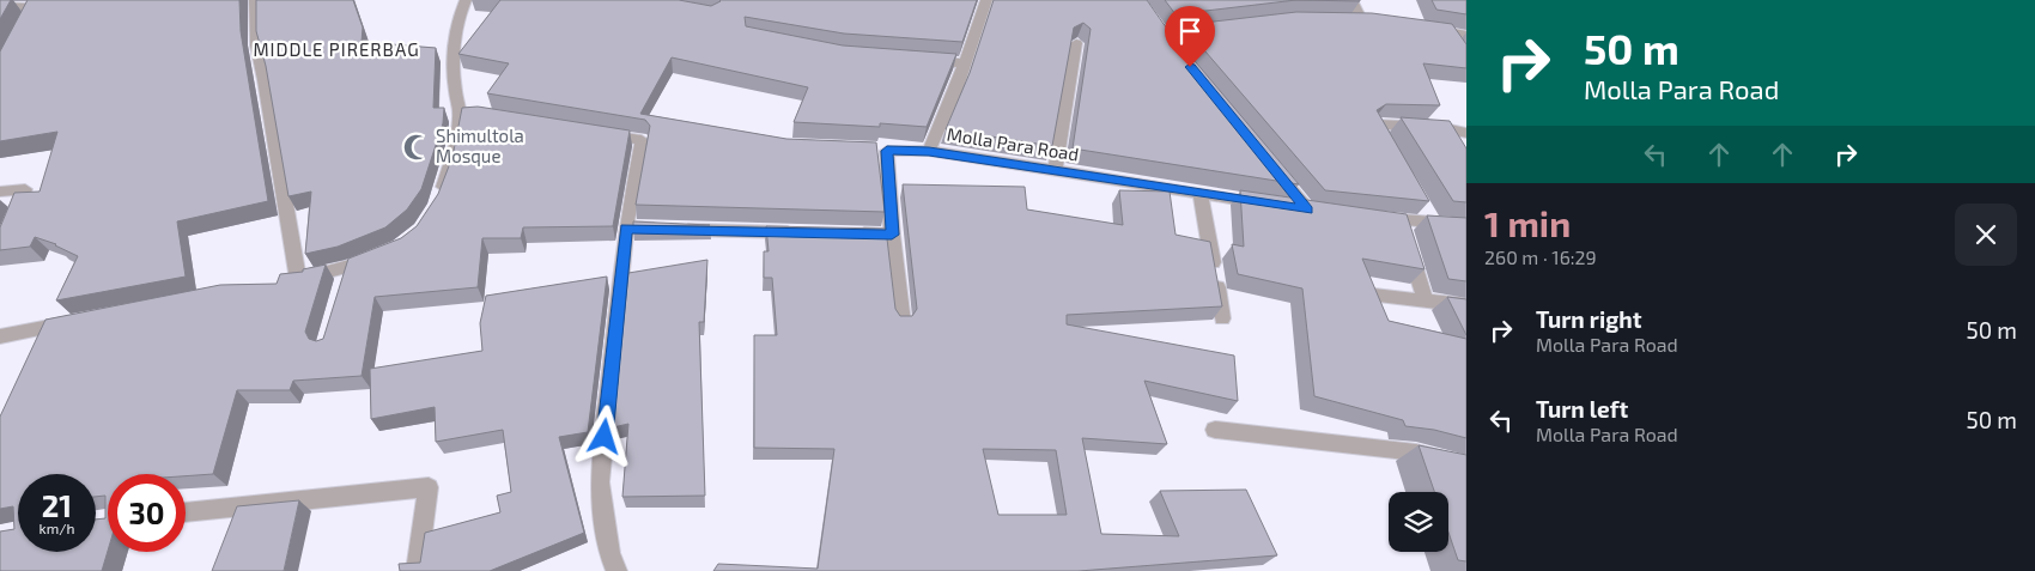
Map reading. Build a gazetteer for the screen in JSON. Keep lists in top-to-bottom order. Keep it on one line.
{"streets":{"street":["Molla Para Road"]},"districts":["MIDDLE PIRERBAG"],"places":{"mosque":["Shimultola Mosque"]},"page":{"turn":["50 m","Molla Para Road"],"heading":["1 min","260 m · 16:29"],"list":[{"name":"Turn right","note":"Molla Para Road","value":"50 m"},{"name":"Turn left","note":"Molla Para Road","value":"50 m"}],"speed":"21 km/h","limit":"30"}}
